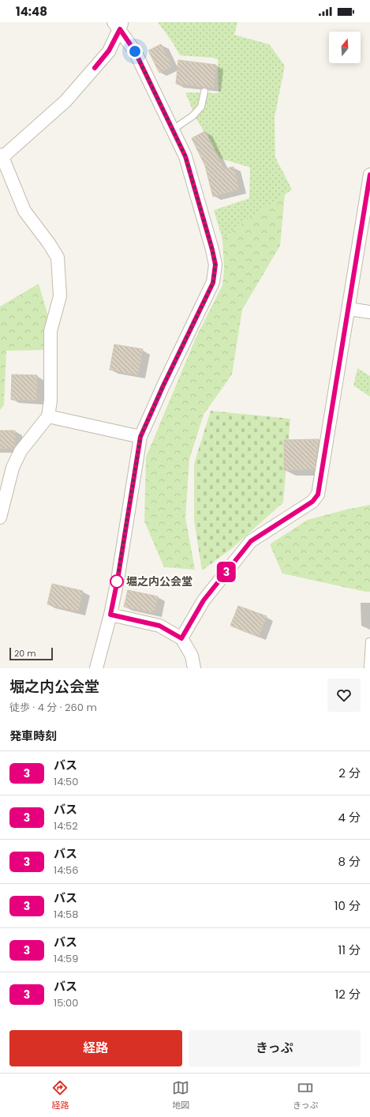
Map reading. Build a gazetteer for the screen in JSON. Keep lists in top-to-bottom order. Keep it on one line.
{"places":["堀之内公会堂"],"lines":["bus line 3"],"scale_bar":"20 m","north":"top","page":{"status":"14:48","on_map":"3","scale":"20 m","heading":[["堀之内公会堂","徒歩 · 4 分 · 260 m"],"発車時刻"],"list":[{"mark":"3","name":"バス","note":"14:50","value":"2 分"},{"mark":"3","name":"バス","note":"14:52","value":"4 分"},{"mark":"3","name":"バス","note":"14:56","value":"8 分"},{"mark":"3","name":"バス","note":"14:58","value":"10 分"},{"mark":"3","name":"バス","note":"14:59","value":"11 分"},{"mark":"3","name":"バス","note":"15:00","value":"12 分"}],"buttons":["経路","きっぷ"],"tabs":["経路","地図","きっぷ"]}}
